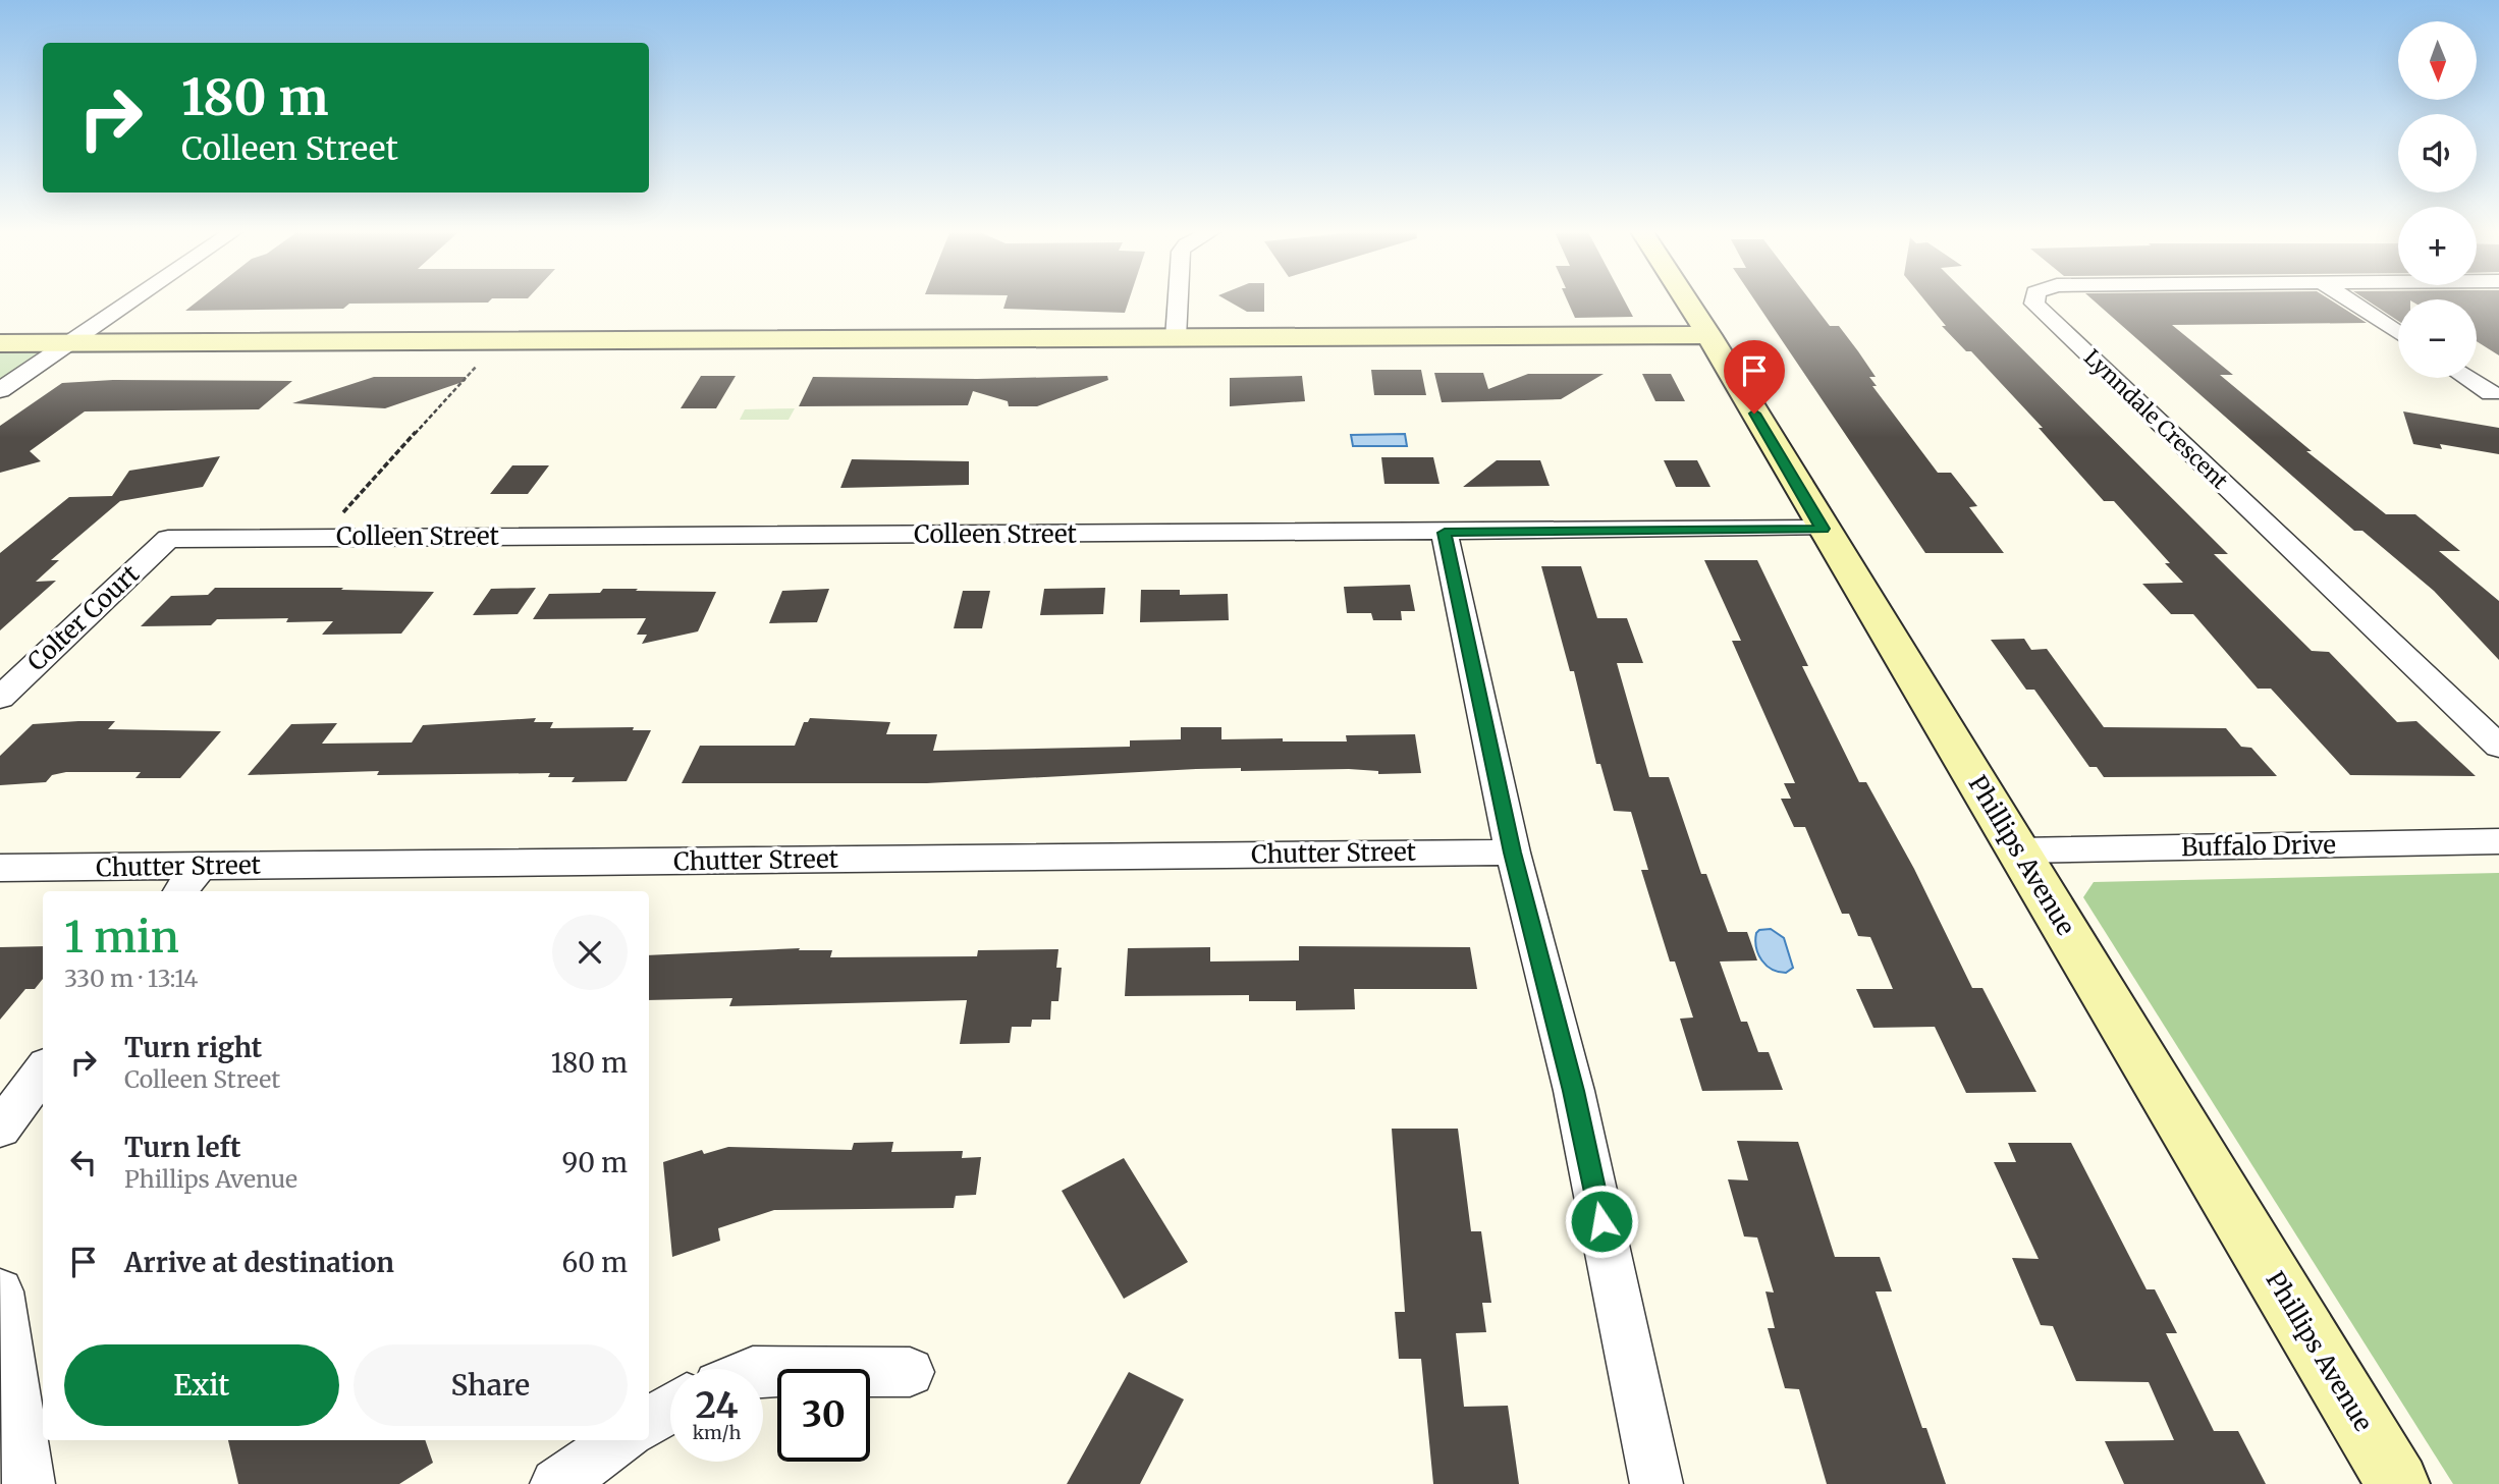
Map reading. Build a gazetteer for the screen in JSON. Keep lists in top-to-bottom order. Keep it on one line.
{"streets":{"street":["Lynndale Crescent","Colleen Street","Colter Court","Buffalo Drive","Chutter Street","Phillips Avenue"]},"crossings":[["Colleen Street","Colter Court"],["Colleen Street","Phillips Avenue"],["Buffalo Drive","Phillips Avenue"]],"north":"bottom","page":{"map_buttons":["+","−"],"turn":["180 m","Colleen Street"],"heading":["1 min","330 m · 13:14"],"list":[{"name":"Turn right","note":"Colleen Street","value":"180 m"},{"name":"Turn left","note":"Phillips Avenue","value":"90 m"},{"name":"Arrive at destination","value":"60 m"}],"buttons":["Exit","Share"],"speed":"24 km/h","limit":"30"}}
